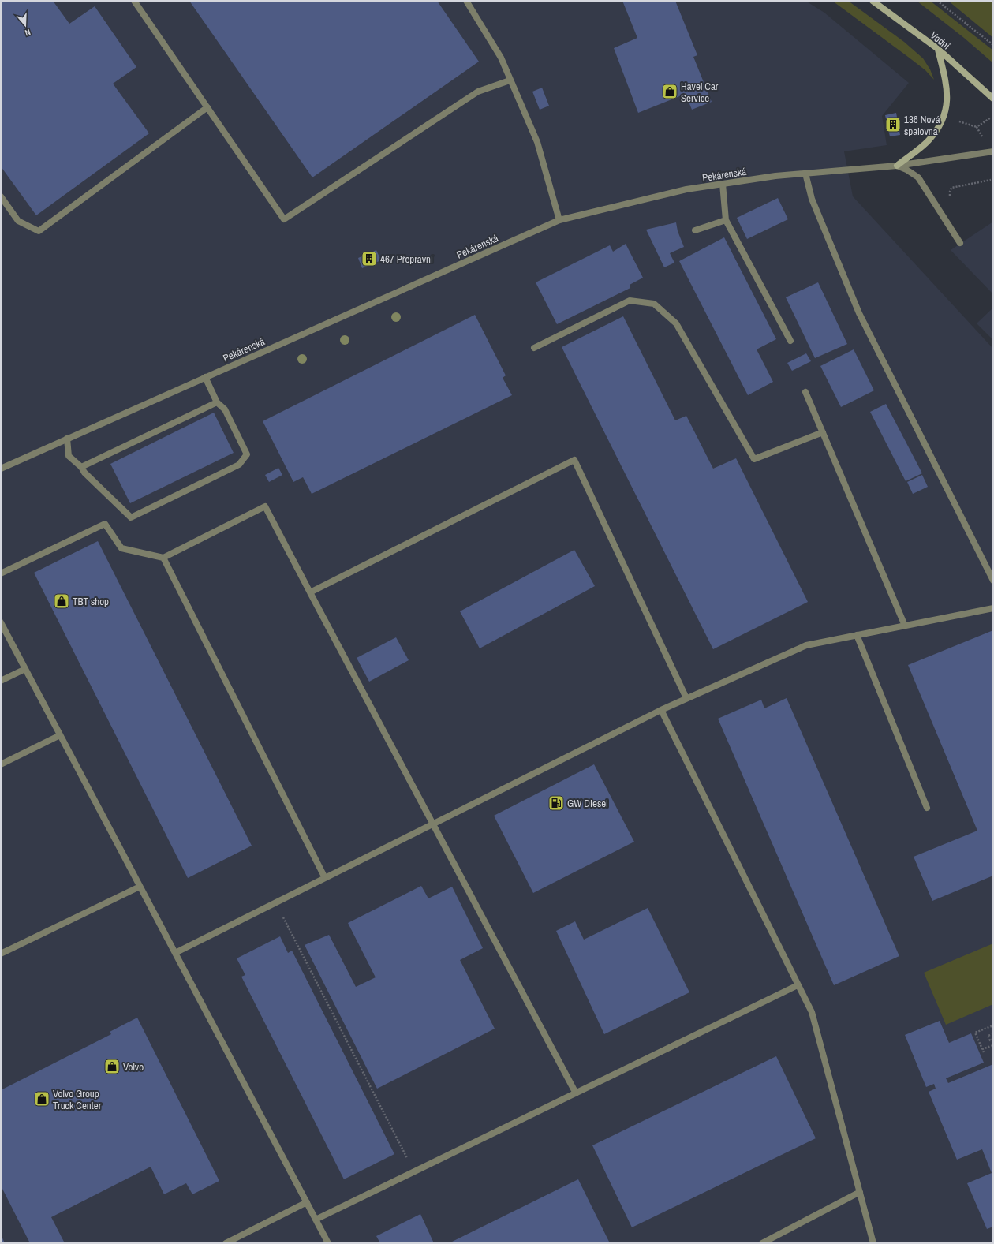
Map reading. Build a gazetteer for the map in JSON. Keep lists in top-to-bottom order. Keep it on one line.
{"streets":{"main road":["Vodní"],"street":["Pekárenská"]},"places":{"shop":["Havel Car Service","TBT shop","Volvo","Volvo Group Truck Center"],"building":["136 Nová spalovna","467 Přepravní"],"fuel station":["GW Diesel"]},"north":"bottom"}
